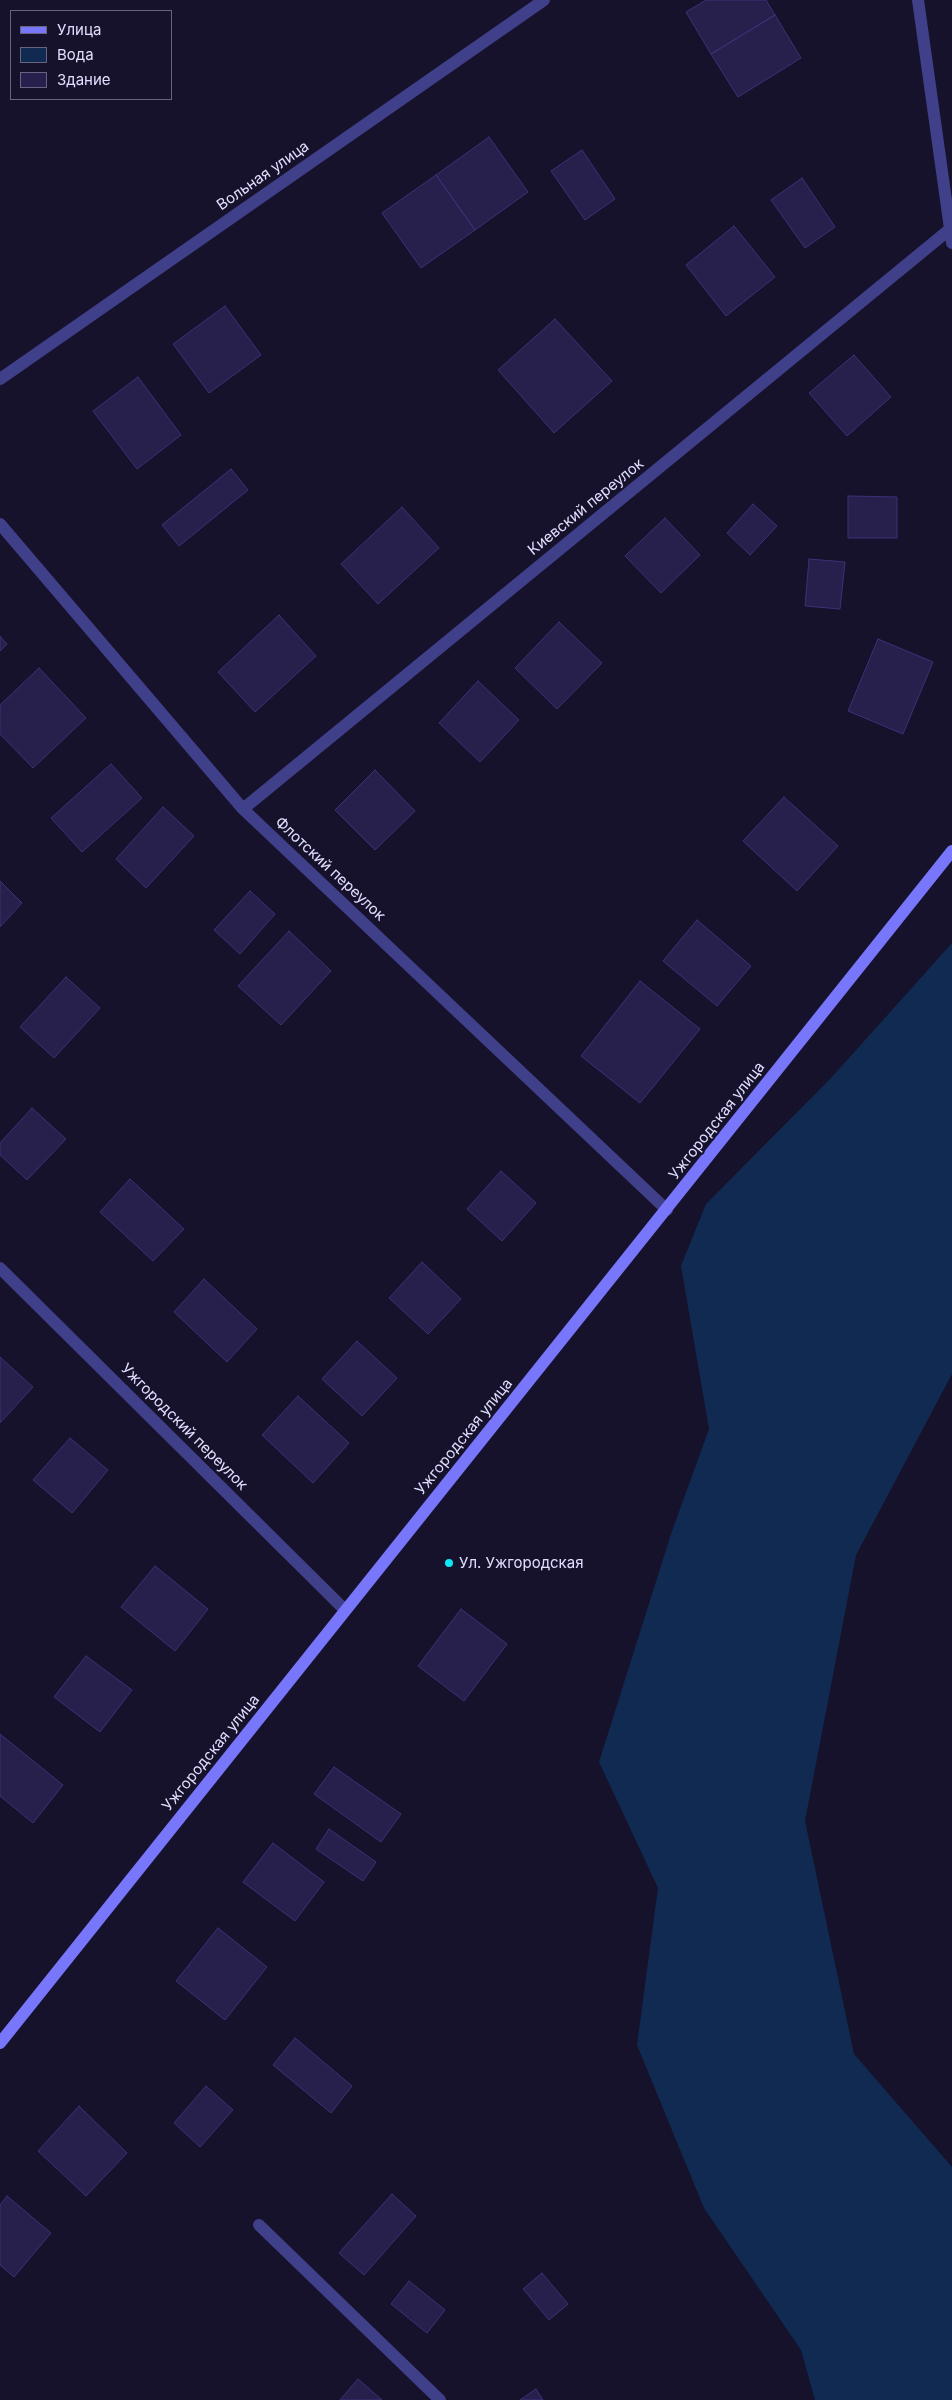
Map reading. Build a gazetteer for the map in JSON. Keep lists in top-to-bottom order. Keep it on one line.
{"streets":{"street":["Вольная улица","Киевский переулок","Флотский переулок","Ужгородская улица","Ужгородский переулок"]},"crossings":[["Киевский переулок","Флотский переулок"],["Флотский переулок","Ужгородская улица"],["Ужгородская улица","Ужгородский переулок"]],"places":["Ул. Ужгородская"],"legend":["Улица","Вода","Здание"]}
